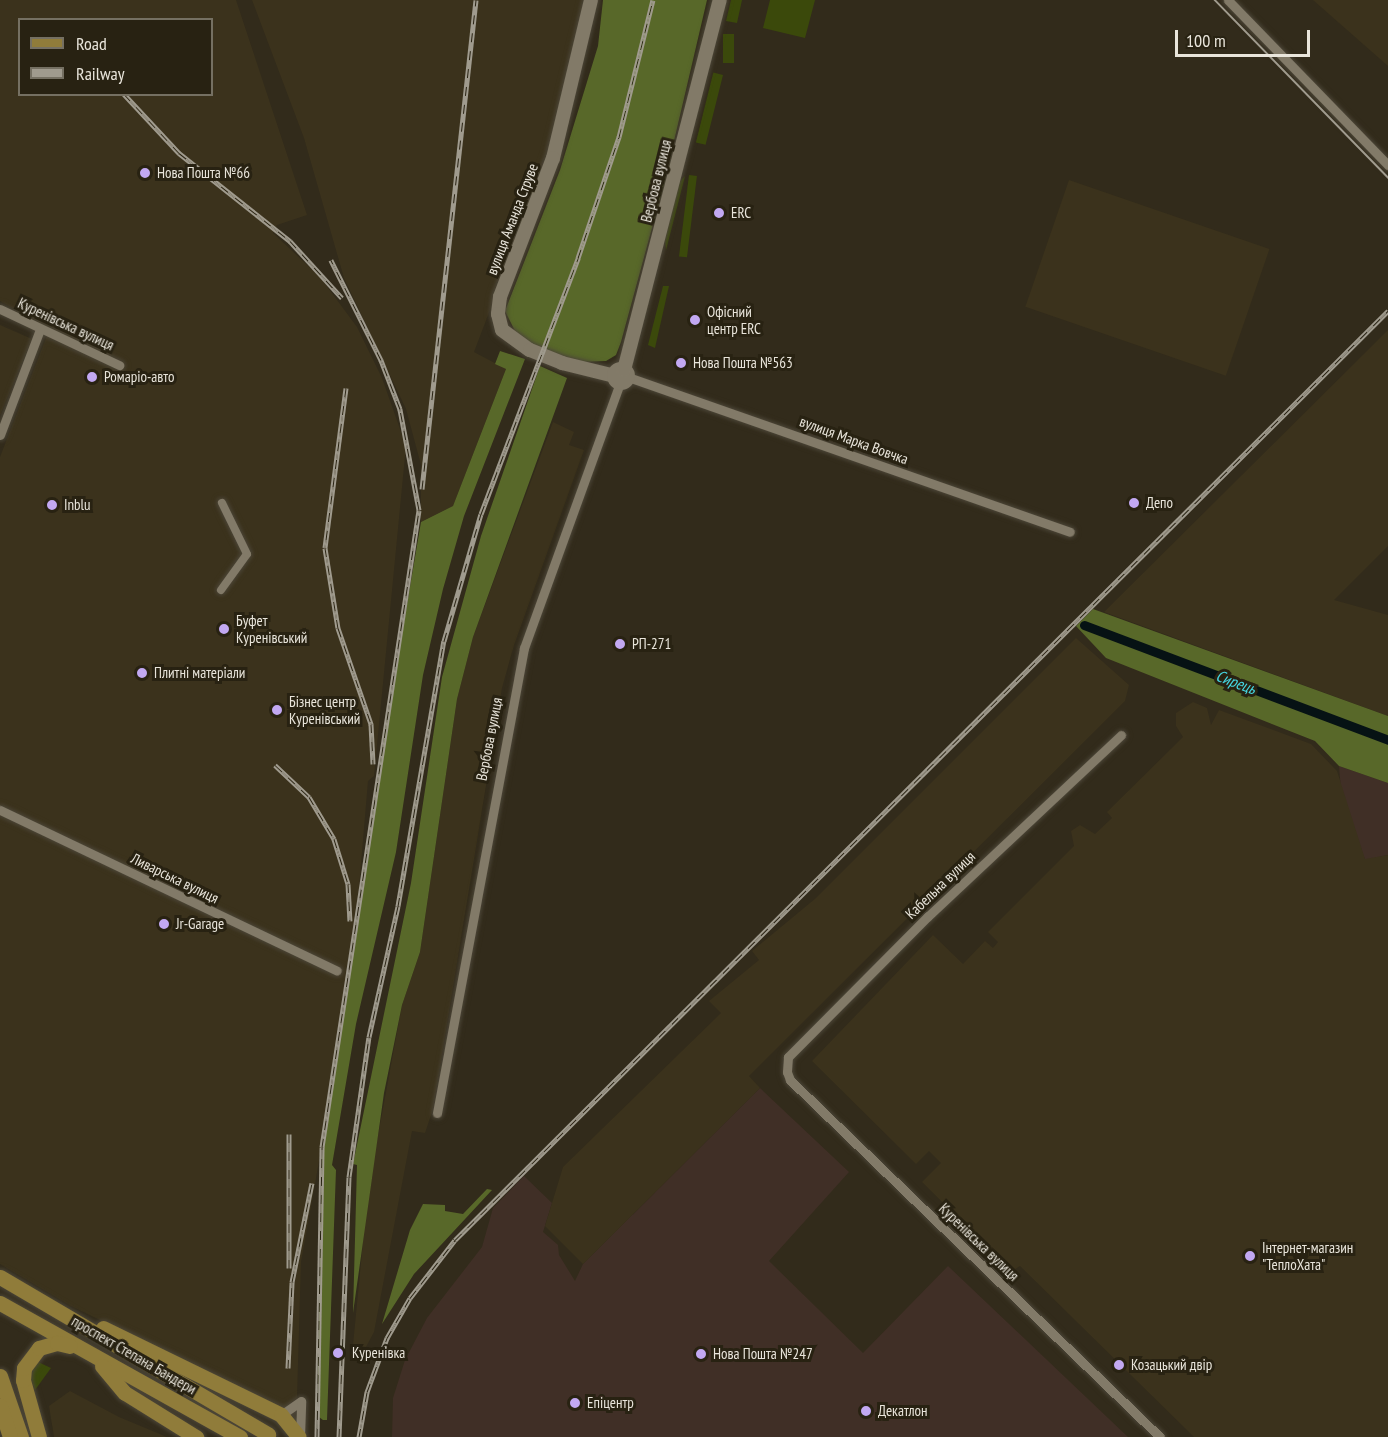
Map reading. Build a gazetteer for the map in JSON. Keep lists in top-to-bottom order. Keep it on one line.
{"streets":{"main road":["Вербова вулиця","вулиця Аманда Струве","проспект Степана Бандери"],"street":["Куренівська вулиця","вулиця Марка Вовчка","Ливарська вулиця","Кабельна вулиця"]},"crossings":[["Вербова вулиця","вулиця Аманда Струве"],["Вербова вулиця","вулиця Марка Вовчка"],["вулиця Аманда Струве","вулиця Марка Вовчка"],["Куренівська вулиця","Кабельна вулиця"]],"water":["Сирець"],"places":["Нова Пошта №66","ERC","Офісний центр ERC","Нова Пошта №563","Ромаріо-авто","Депо","Inblu","Буфет Куренівський","РП-271","Плитні матеріали","Бізнес центр Куренівський","Jr-Garage","Інтернет-магазин \"ТеплоХата\"","Куренівка","Нова Пошта №247","Козацький двір","Епіцентр","Декатлон"],"legend":["Road","Railway"],"scale_bar":"100 m"}
